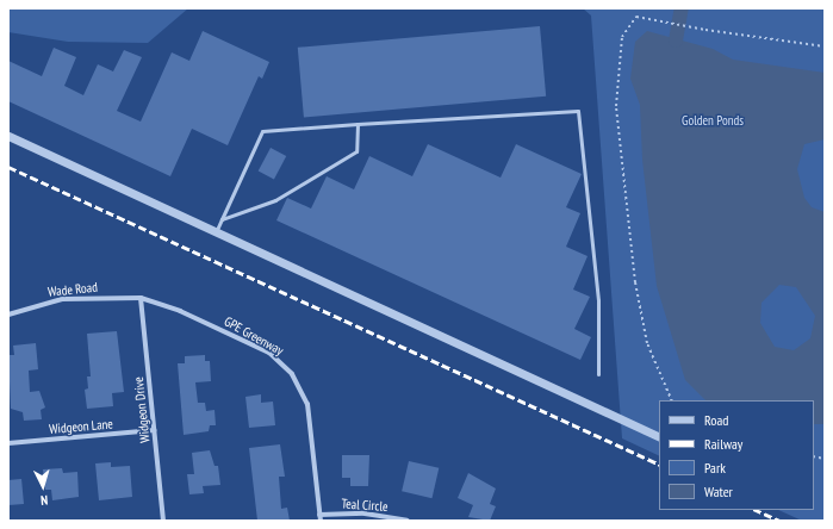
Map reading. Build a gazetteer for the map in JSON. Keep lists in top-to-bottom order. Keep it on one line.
{"streets":{"street":["Wade Road","GPE Greenway","Widgeon Drive","Widgeon Lane","Teal Circle"]},"crossings":[["Wade Road","GPE Greenway"],["Wade Road","Widgeon Drive"],["GPE Greenway","Widgeon Drive"],["GPE Greenway","Teal Circle"],["Widgeon Drive","Widgeon Lane"]],"parks":["Golden Ponds"],"legend":["Road","Railway","Park","Water"],"north":"bottom"}
